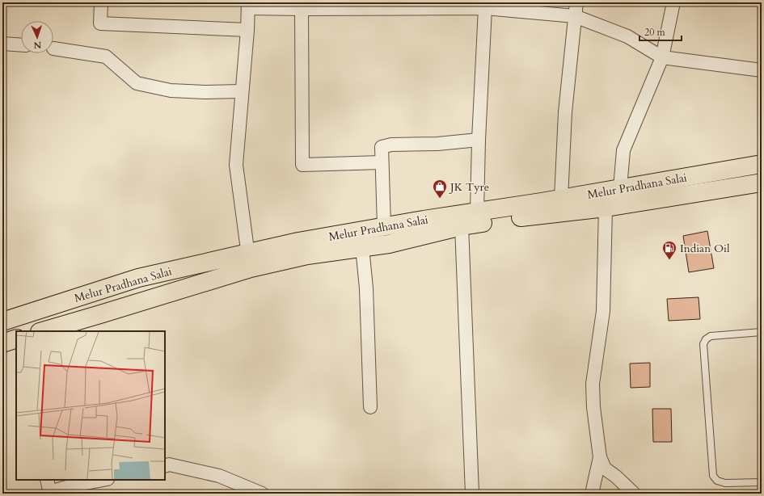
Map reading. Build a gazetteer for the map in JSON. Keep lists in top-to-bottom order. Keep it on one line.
{"streets":{"main road":["Melur Pradhana Salai"]},"places":{"shop":["JK Tyre"],"fuel station":["Indian Oil"]},"scale_bar":"20 m","north":"bottom"}
